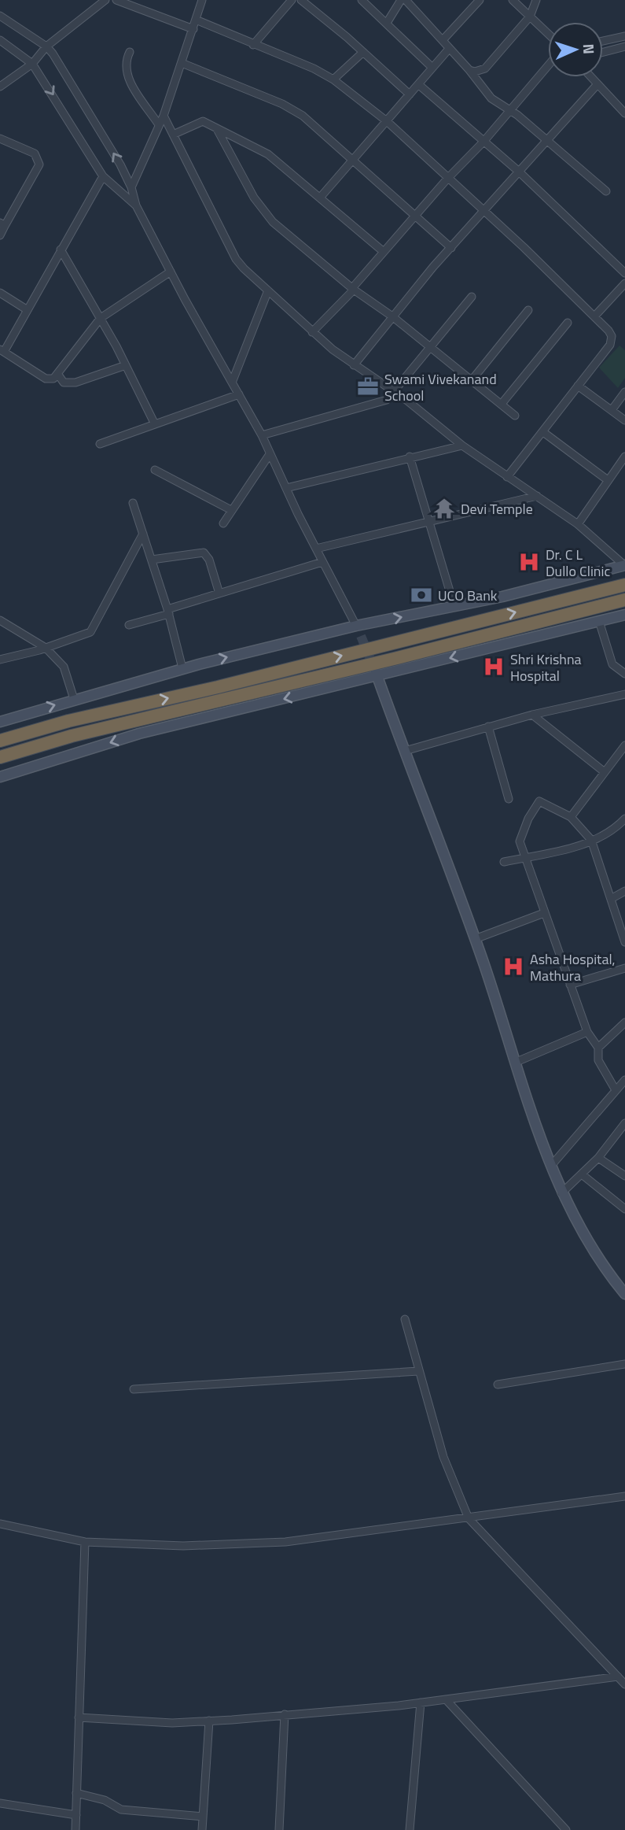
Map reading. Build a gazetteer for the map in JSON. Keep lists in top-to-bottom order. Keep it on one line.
{"places":{"office":["Swami Vivekanand School"],"temple":["Devi Temple"],"hospital":["Dr. C L Dullo Clinic","Shri Krishna Hospital","Asha Hospital, Mathura"],"bank":["UCO Bank"]},"north":"right"}
